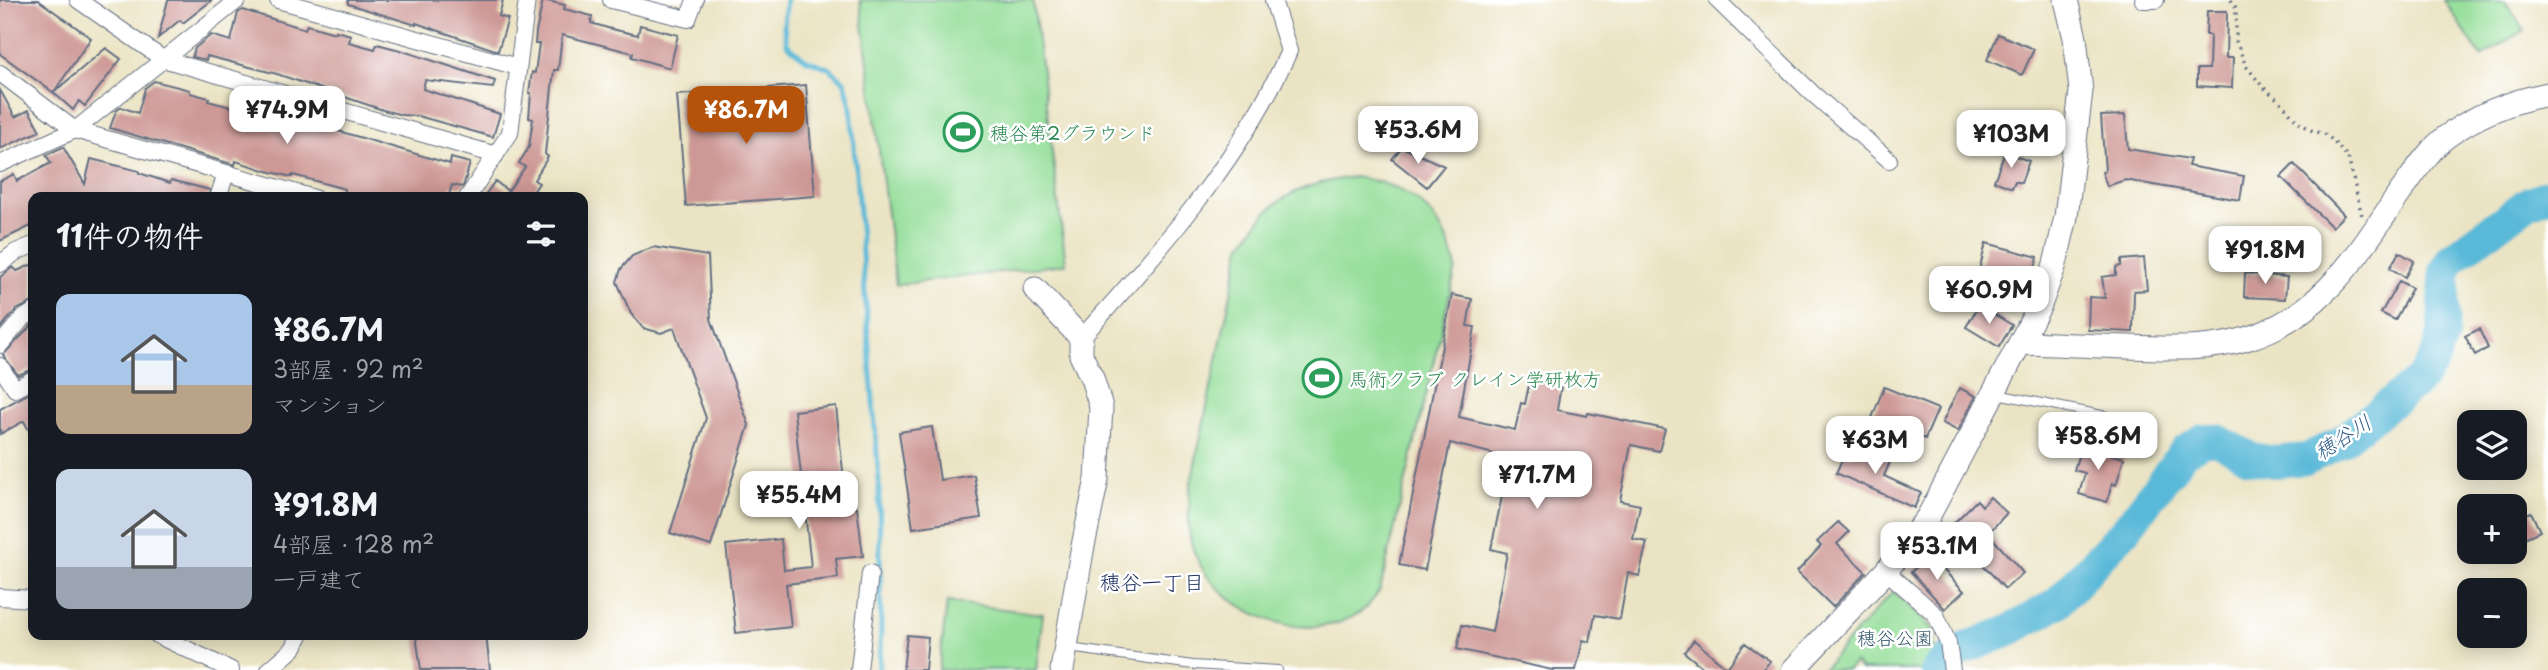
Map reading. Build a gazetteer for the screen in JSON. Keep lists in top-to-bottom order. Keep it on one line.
{"districts":["穂谷一丁目"],"water":["穂谷川"],"parks":["穂谷公園"],"places":{"sports":["穂谷第2グラウンド","馬術クラブ クレイン学研枚方"]},"page":{"price":["¥74.9M","¥86.7M","¥53.6M","¥103M","¥91.8M","¥60.9M","¥58.6M","¥63M","¥71.7M","¥55.4M","¥53.1M"],"heading":"11件の物件","list":[{"name":"¥86.7M","note":"3部屋 · 92 m² · マンション"},{"name":"¥91.8M","note":"4部屋 · 128 m² · 一戸建て"}],"map_buttons":["+","−"]}}
